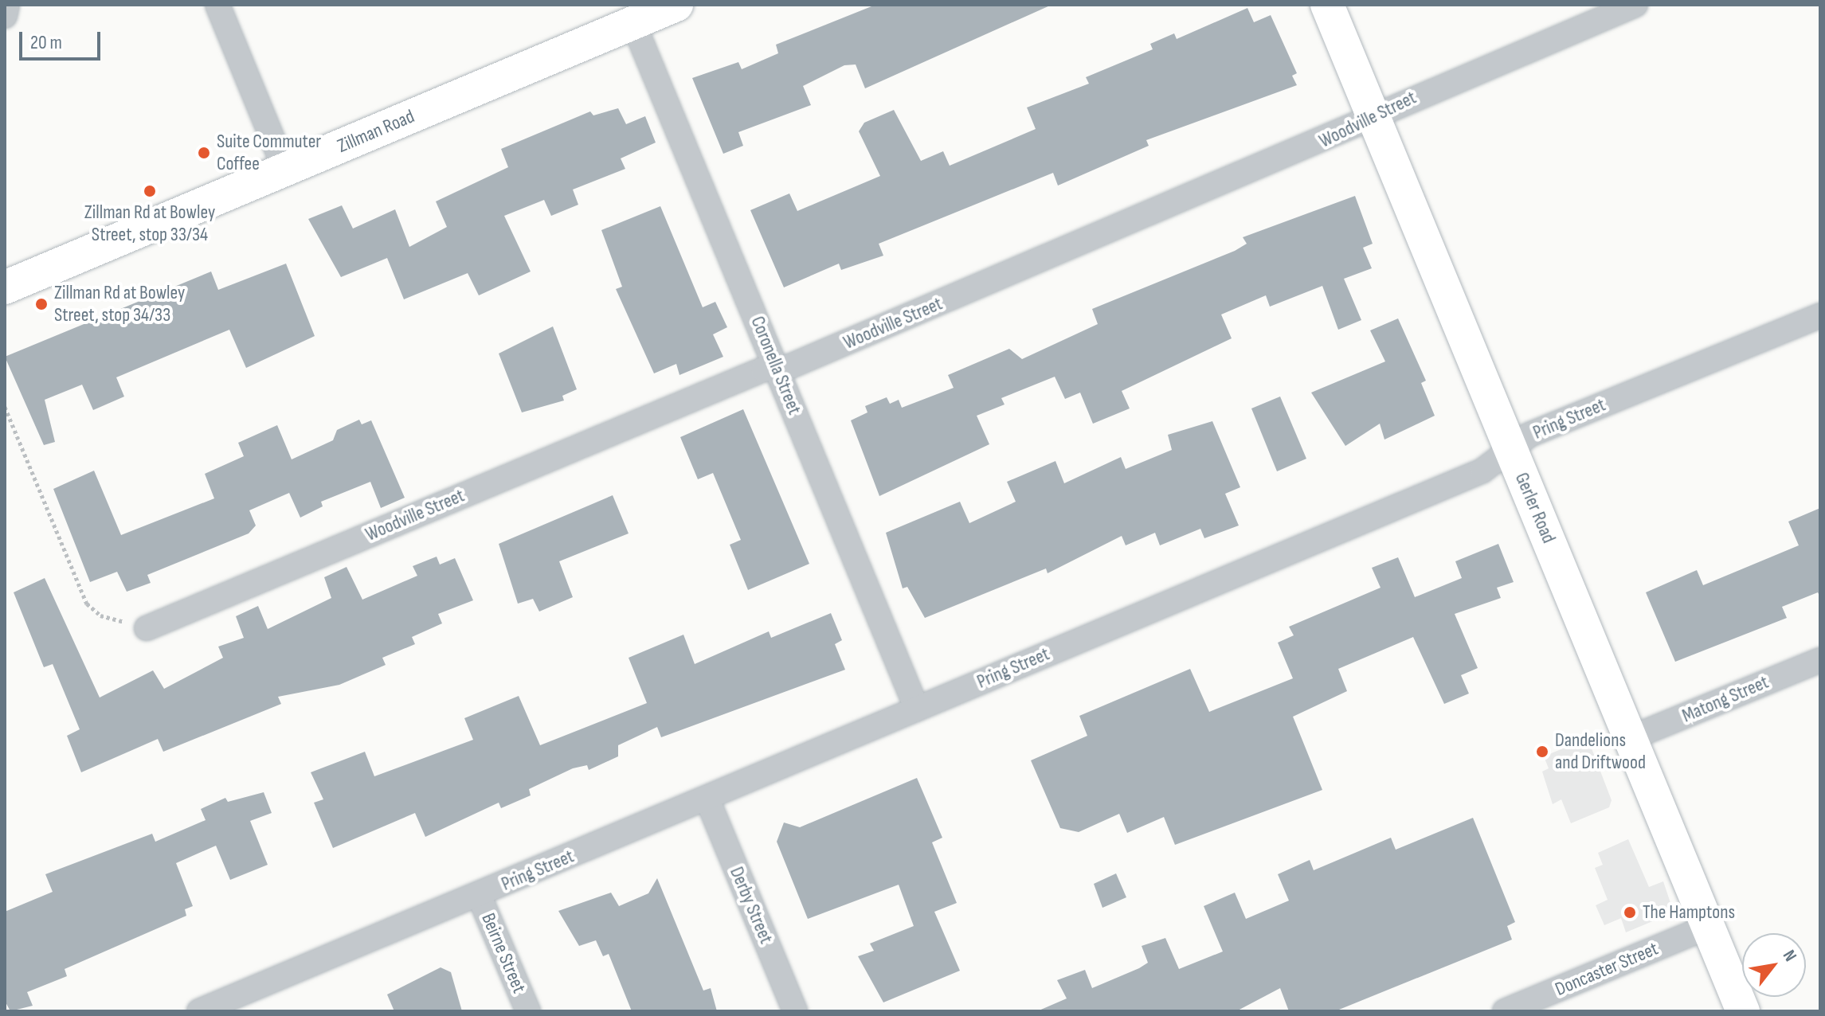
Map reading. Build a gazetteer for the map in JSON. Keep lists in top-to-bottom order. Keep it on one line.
{"streets":{"street":["Woodville Street","Zillman Road","Coronella Street","Pring Street","Gerler Road","Matong Street","Derby Street","Beirne Street","Doncaster Street"]},"crossings":[["Woodville Street","Coronella Street"],["Woodville Street","Gerler Road"],["Zillman Road","Coronella Street"],["Coronella Street","Pring Street"],["Pring Street","Gerler Road"],["Pring Street","Derby Street"],["Pring Street","Beirne Street"],["Gerler Road","Matong Street"],["Gerler Road","Doncaster Street"]],"places":["Suite Commuter Coffee","Zillman Rd at Bowley Street, stop 33/34","Zillman Rd at Bowley Street, stop 34/33","Dandelions and Driftwood","The Hamptons"],"scale_bar":"20 m","north":"top right"}
